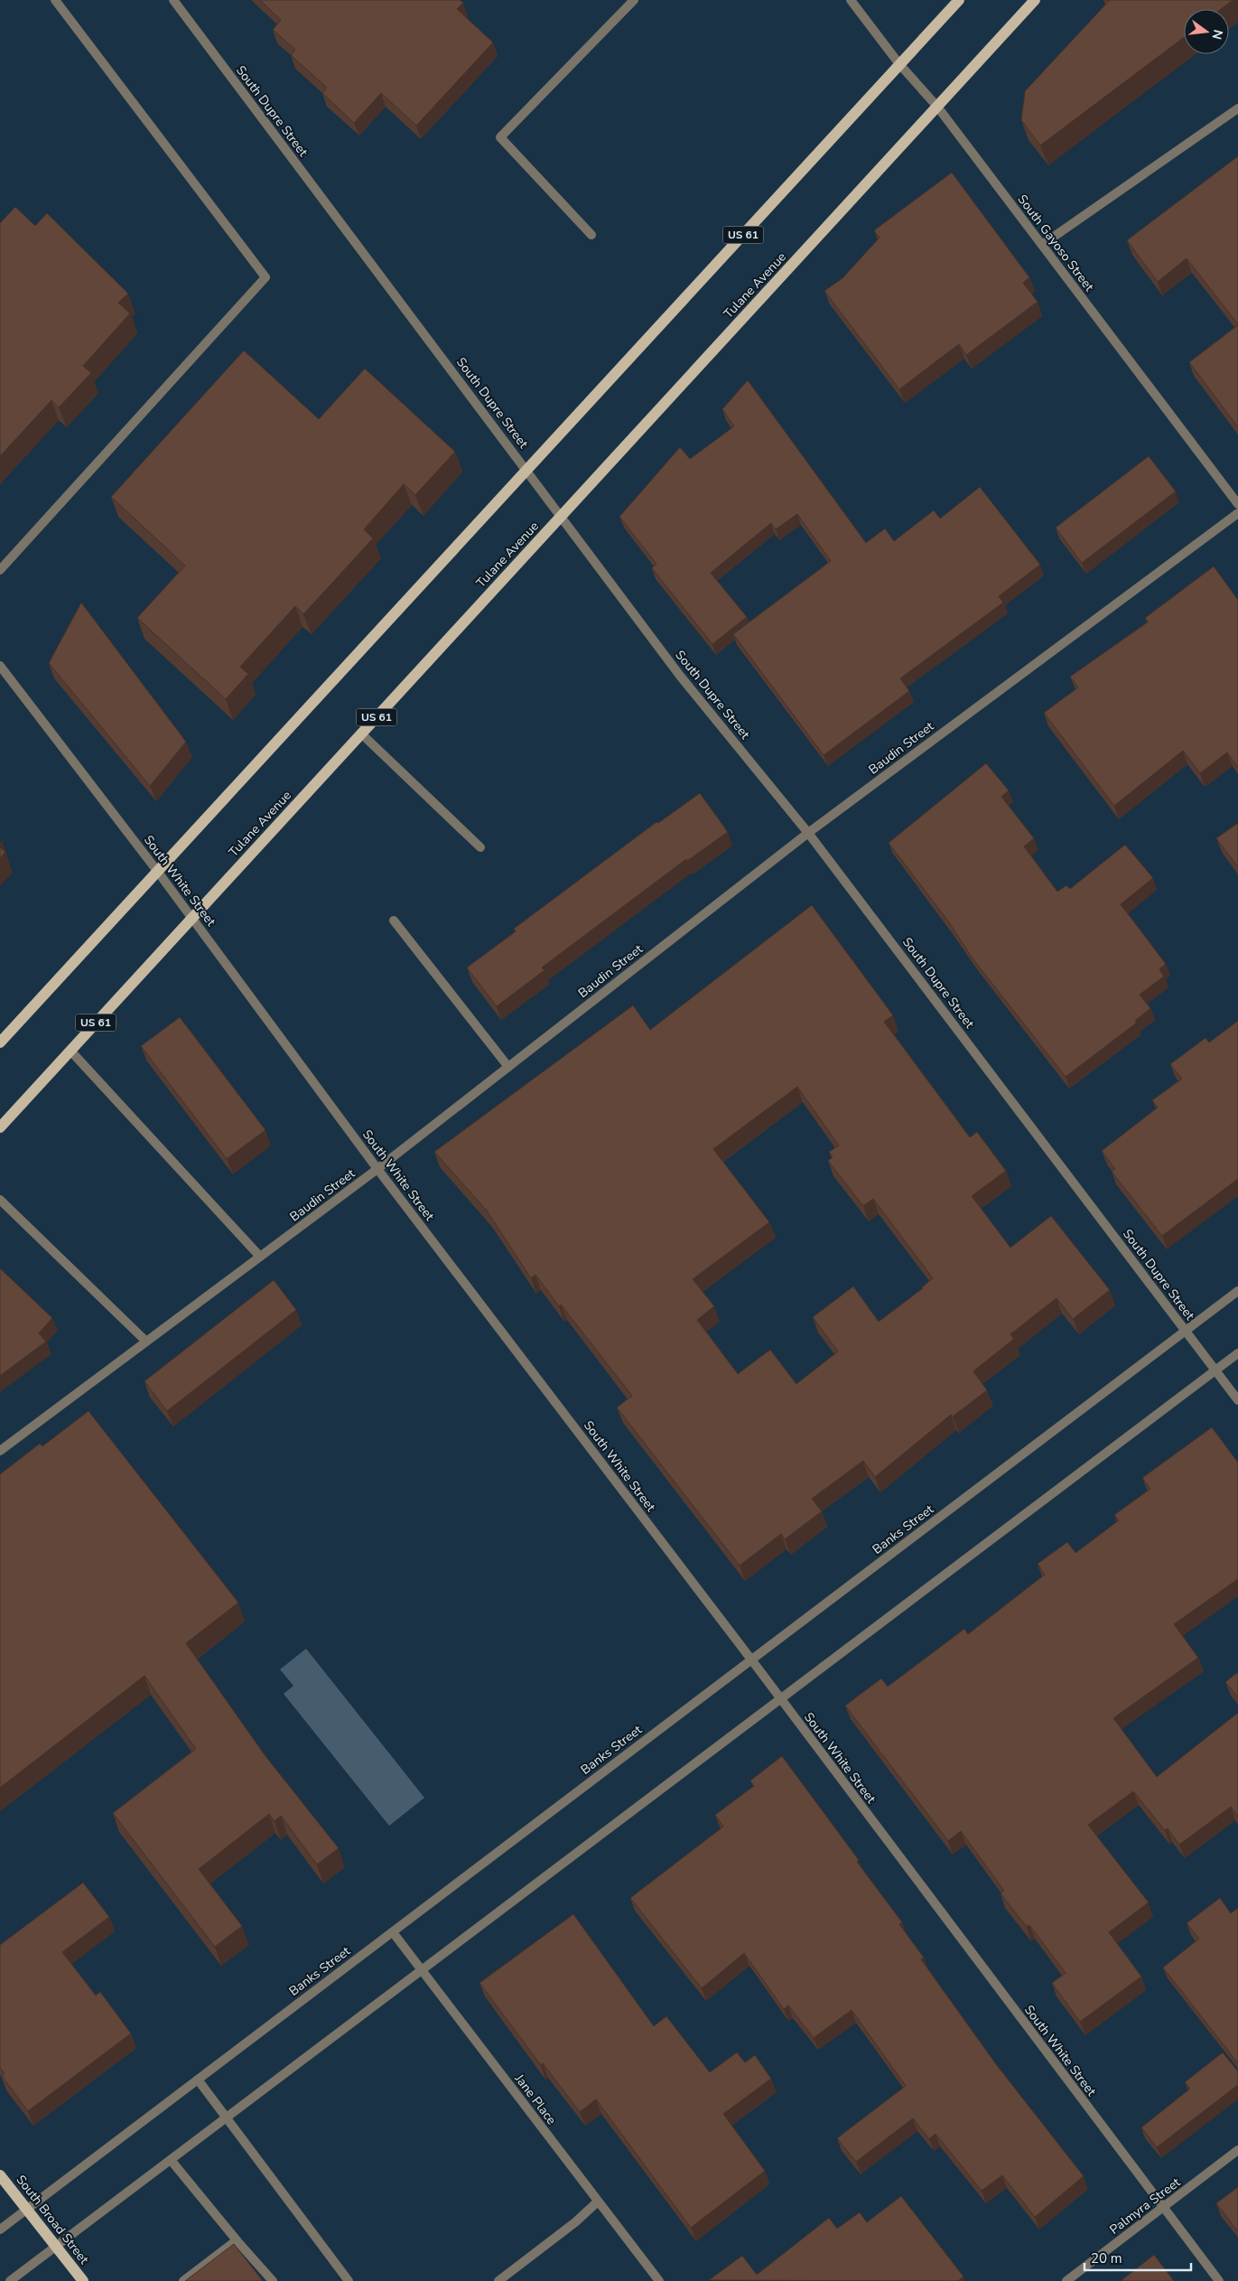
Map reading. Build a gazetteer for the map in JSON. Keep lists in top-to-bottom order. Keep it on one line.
{"streets":{"main road":["US 61","Tulane Avenue","South Broad Street"],"street":["South Dupre Street","South Gayoso Street","Baudin Street","South White Street","Banks Street","Jane Place","Palmyra Street"]},"crossings":[["South Dupre Street","US 61"],["South Dupre Street","Tulane Avenue"],["South Dupre Street","Baudin Street"],["South Dupre Street","Banks Street"],["US 61","South Gayoso Street"],["US 61","South White Street"],["South Gayoso Street","Tulane Avenue"],["Tulane Avenue","South White Street"],["Baudin Street","South White Street"],["South White Street","Banks Street"],["South White Street","Palmyra Street"],["Banks Street","Jane Place"],["Banks Street","South Broad Street"]],"scale_bar":"20 m","north":"right"}
